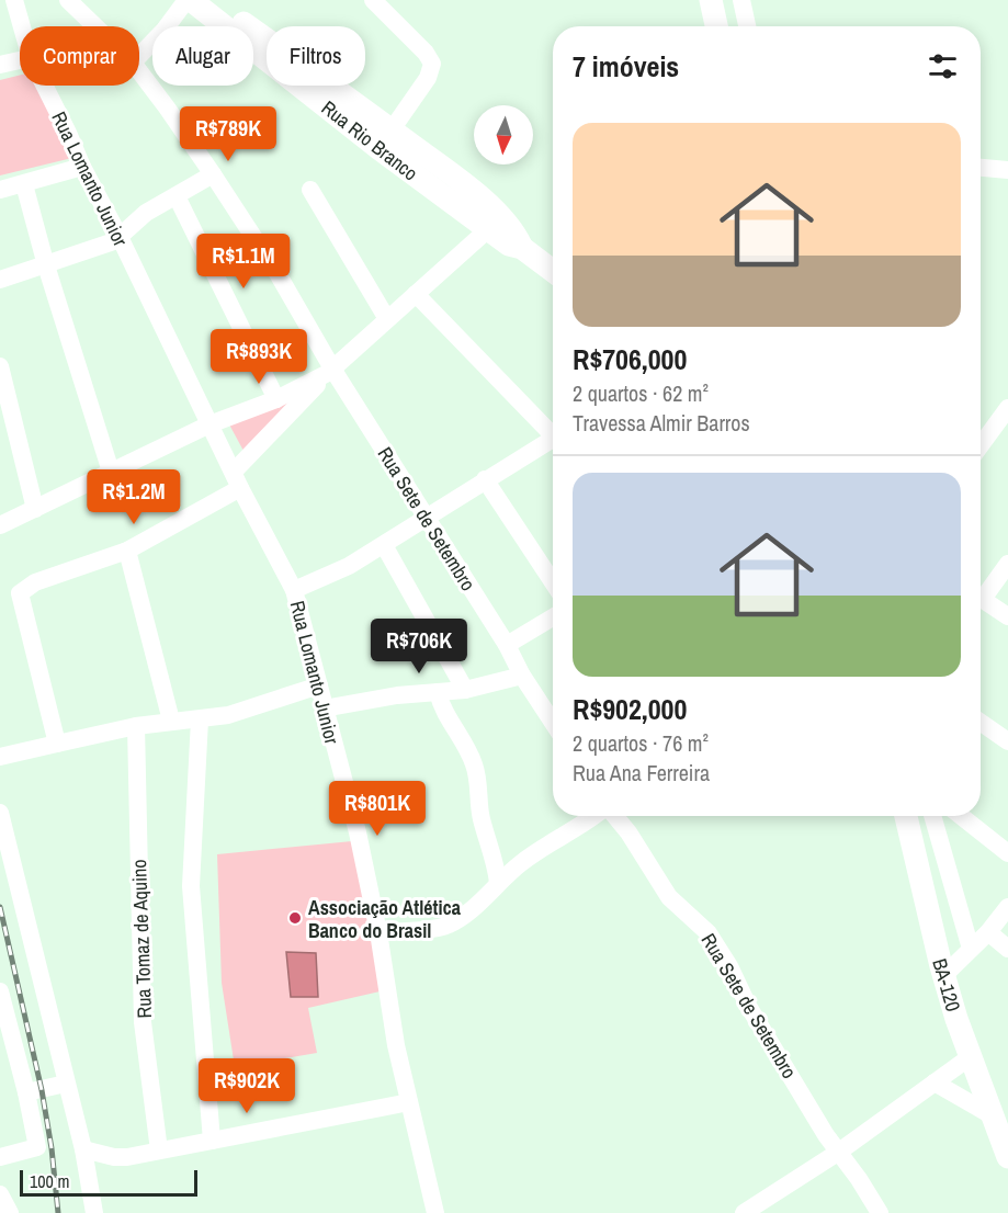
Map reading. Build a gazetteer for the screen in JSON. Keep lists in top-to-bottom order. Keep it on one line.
{"streets":{"main road":["Rua Rio Branco","BA-120"],"street":["Rua Lomanto Junior","Rua Sete de Setembro","Rua Tomaz de Aquino"]},"places":["Associação Atlética Banco do Brasil"],"scale_bar":"100 m","north":"bottom","page":{"chip":["Comprar","Alugar","Filtros"],"heading":"7 imóveis","list":[{"name":"R$706,000","note":"2 quartos · 62 m² · Travessa Almir Barros"},{"name":"R$902,000","note":"2 quartos · 76 m² · Rua Ana Ferreira"}],"price":["R$789K","R$1.1M","R$893K","R$1.2M","R$706K","R$801K","R$902K"],"scale":"100 m"}}
